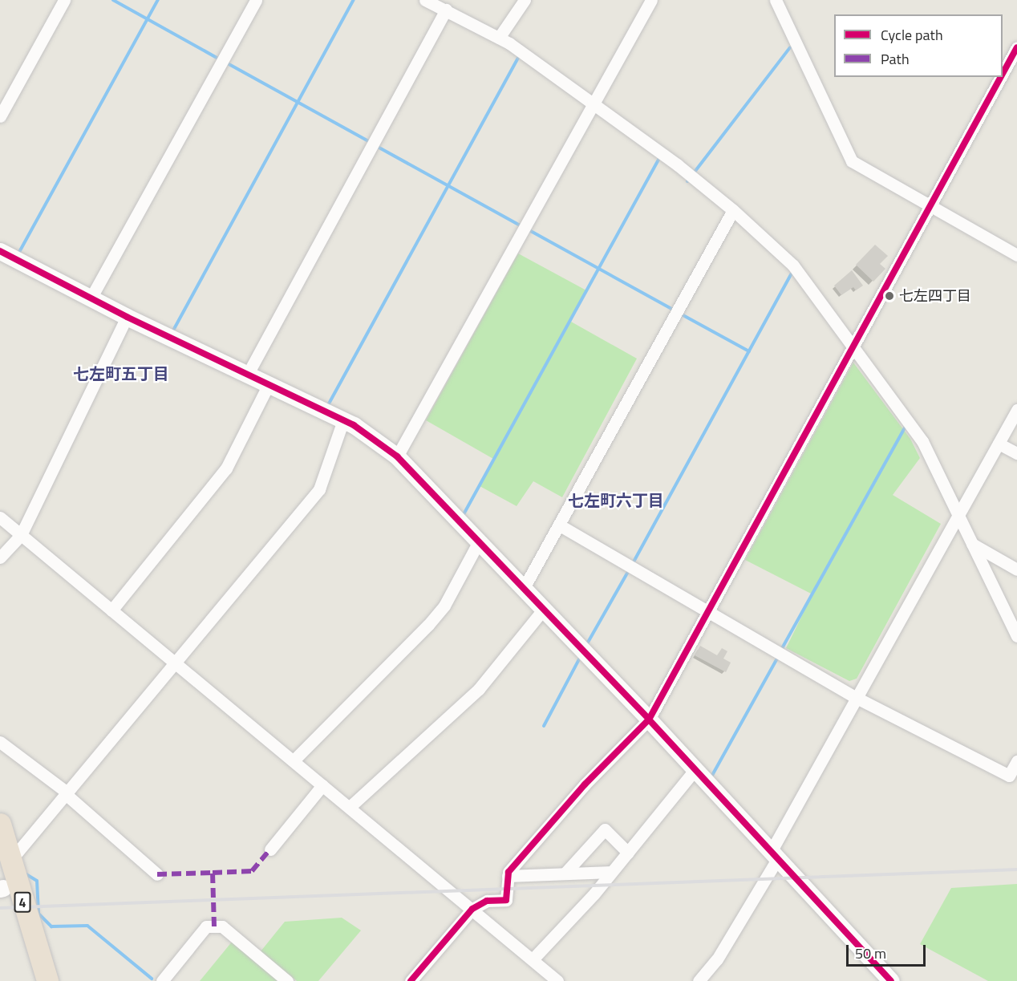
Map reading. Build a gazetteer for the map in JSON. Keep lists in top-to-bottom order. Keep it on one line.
{"streets":{"highway":["4"]},"districts":["七左町五丁目","七左町六丁目"],"places":["七左四丁目"],"legend":["Cycle path","Path"],"scale_bar":"50 m"}
